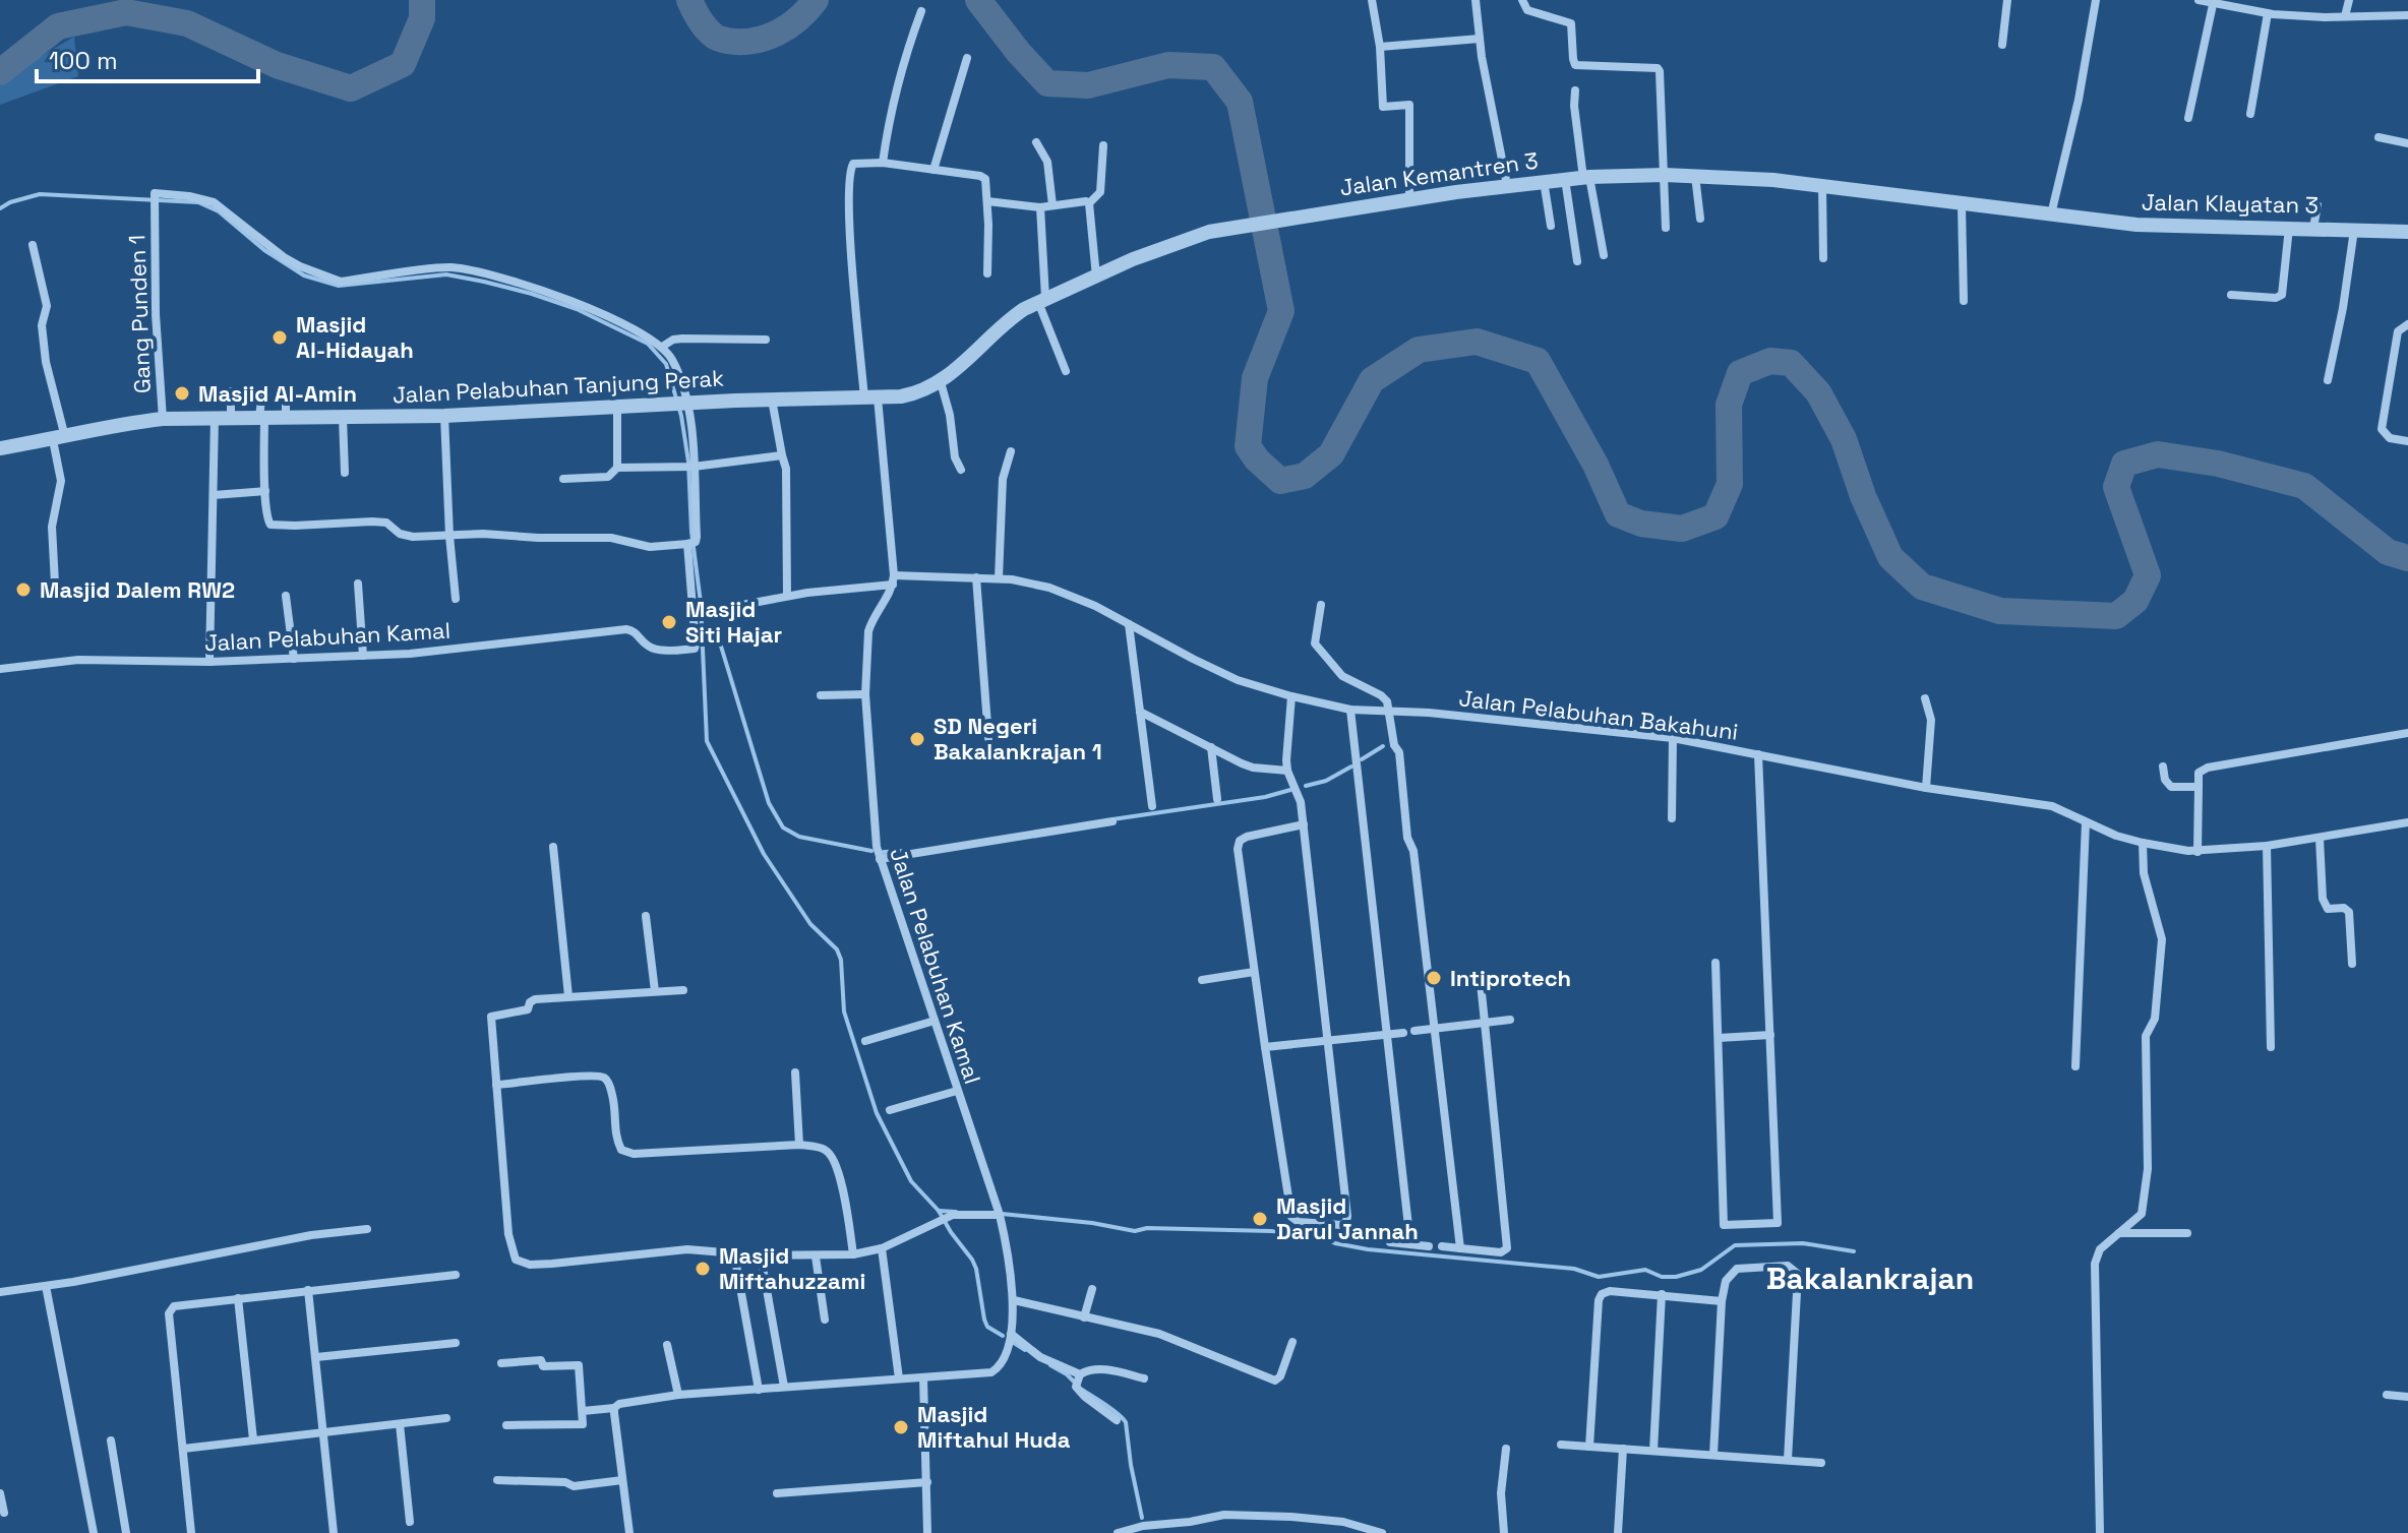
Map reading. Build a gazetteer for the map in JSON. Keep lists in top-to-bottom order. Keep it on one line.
{"streets":{"street":["Jalan Kemantren 3","Jalan Klayatan 3","Gang Punden 1","Jalan Pelabuhan Tanjung Perak","Jalan Pelabuhan Kamal","Jalan Pelabuhan Bakahuni"]},"crossings":[["Jalan Kemantren 3","Jalan Klayatan 3"],["Jalan Kemantren 3","Jalan Pelabuhan Tanjung Perak"],["Gang Punden 1","Jalan Pelabuhan Tanjung Perak"],["Jalan Pelabuhan Kamal","Jalan Pelabuhan Bakahuni"]],"districts":["Bakalankrajan"],"places":["Masjid Al-Hidayah","Masjid Al-Amin","Masjid Dalem RW2","Masjid Siti Hajar","SD Negeri Bakalankrajan 1","Intiprotech","Masjid Darul Jannah","Masjid Miftahuzzami","Masjid Miftahul Huda"],"scale_bar":"100 m"}
